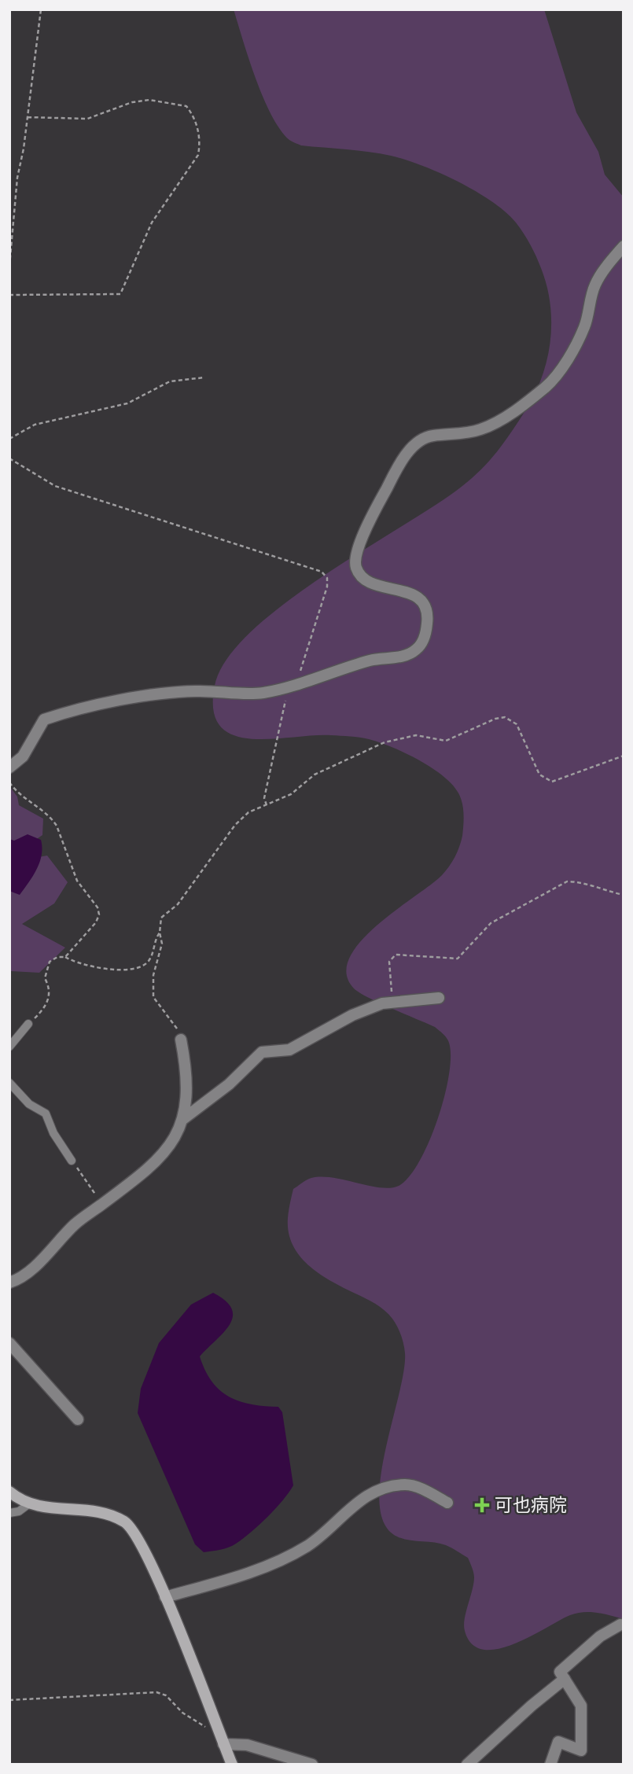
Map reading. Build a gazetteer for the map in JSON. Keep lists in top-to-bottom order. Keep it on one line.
{"places":{"health":["可也病院"]}}
